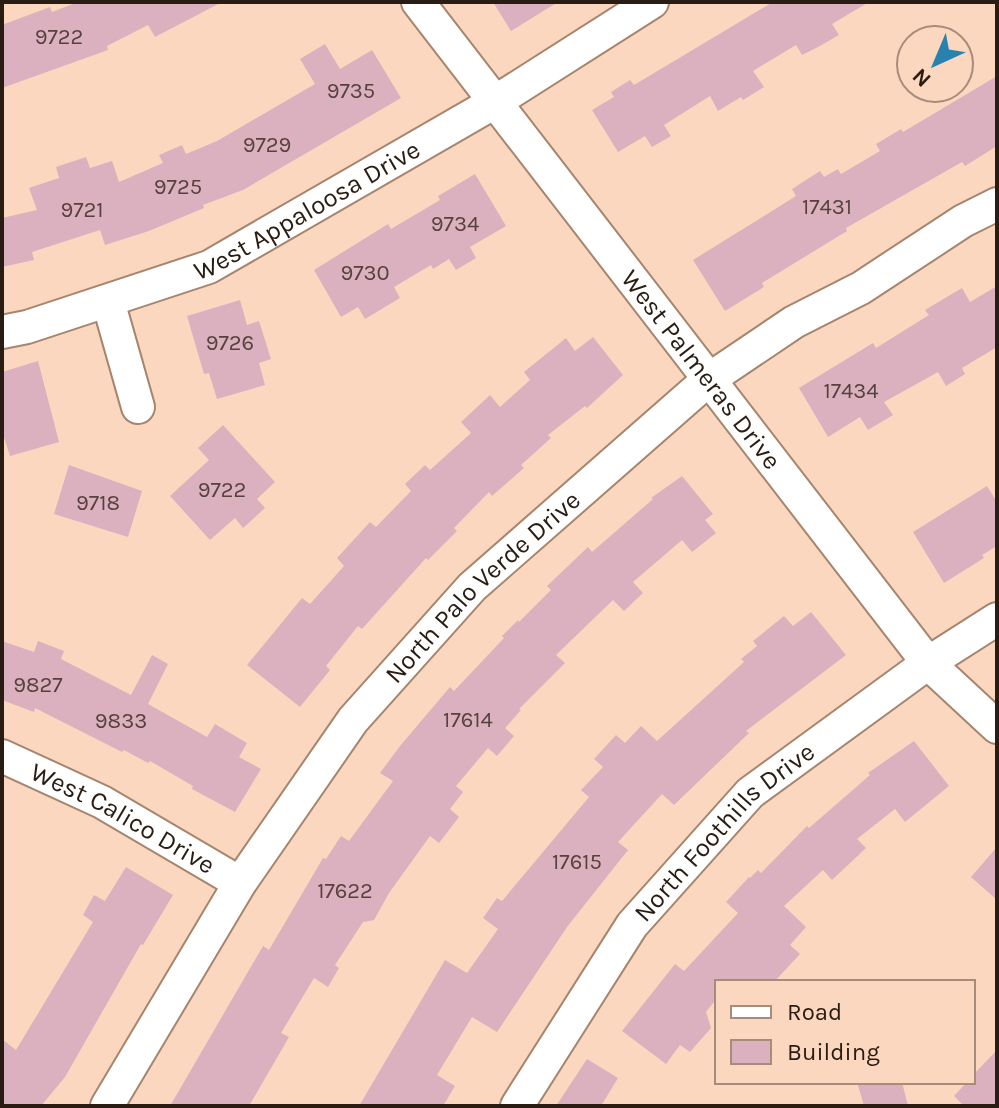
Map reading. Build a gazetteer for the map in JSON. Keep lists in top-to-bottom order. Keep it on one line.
{"streets":{"street":["West Appaloosa Drive","West Palmeras Drive","North Palo Verde Drive","West Calico Drive","North Foothills Drive"]},"crossings":[["West Appaloosa Drive","West Palmeras Drive"],["West Palmeras Drive","North Palo Verde Drive"],["West Palmeras Drive","North Foothills Drive"],["North Palo Verde Drive","West Calico Drive"]],"house_numbers":["9722","9735","9729","9725","17431","9721","9734","9730","9726","17434","9722","9718","9827","17614","9833","17615","17622"],"legend":["Road","Building"],"north":"bottom left"}
